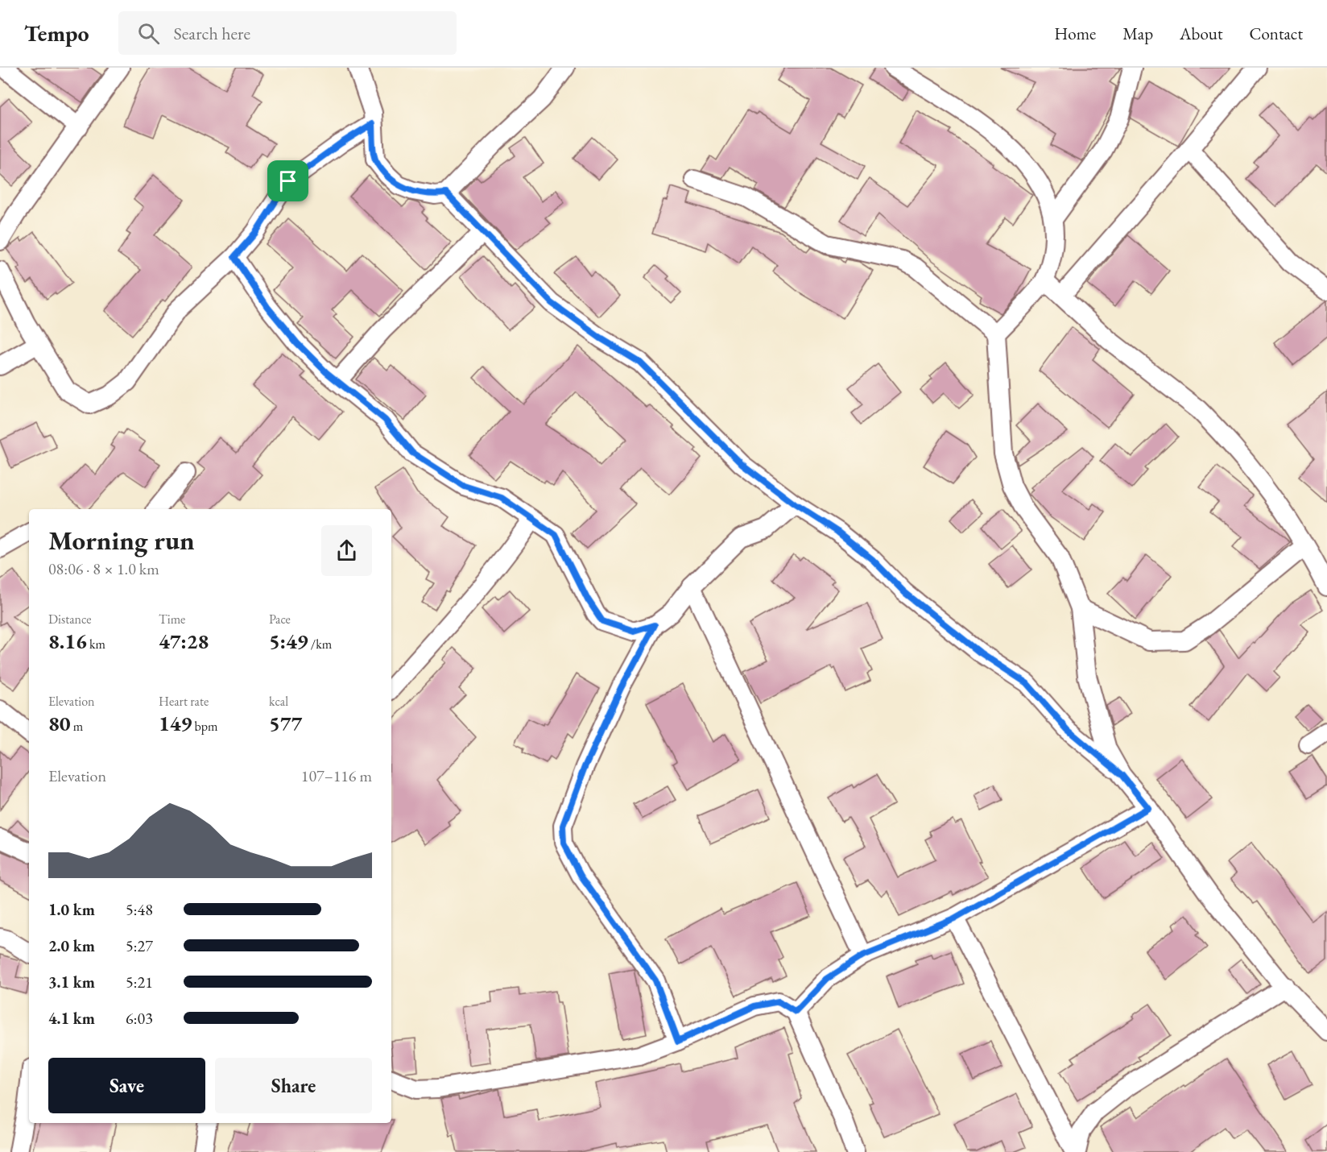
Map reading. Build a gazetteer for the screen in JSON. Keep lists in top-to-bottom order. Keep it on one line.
{"page":{"header":"Tempo","search":"Search here","nav":["Home","Map","About","Contact"],"heading":["Morning run","08:06 · 8 × 1.0 km"],"stats":[["Distance","8.16 km"],["Time","47:28"],["Pace","5:49 /km"],["Elevation","80 m"],["Heart rate","149 bpm"],["kcal","577"]],"chart":["Elevation","107–116 m"],"list":[{"name":"1.0 km","note":"5:48"},{"name":"2.0 km","note":"5:27"},{"name":"3.1 km","note":"5:21"},{"name":"4.1 km","note":"6:03"}],"buttons":["Save","Share"]}}
